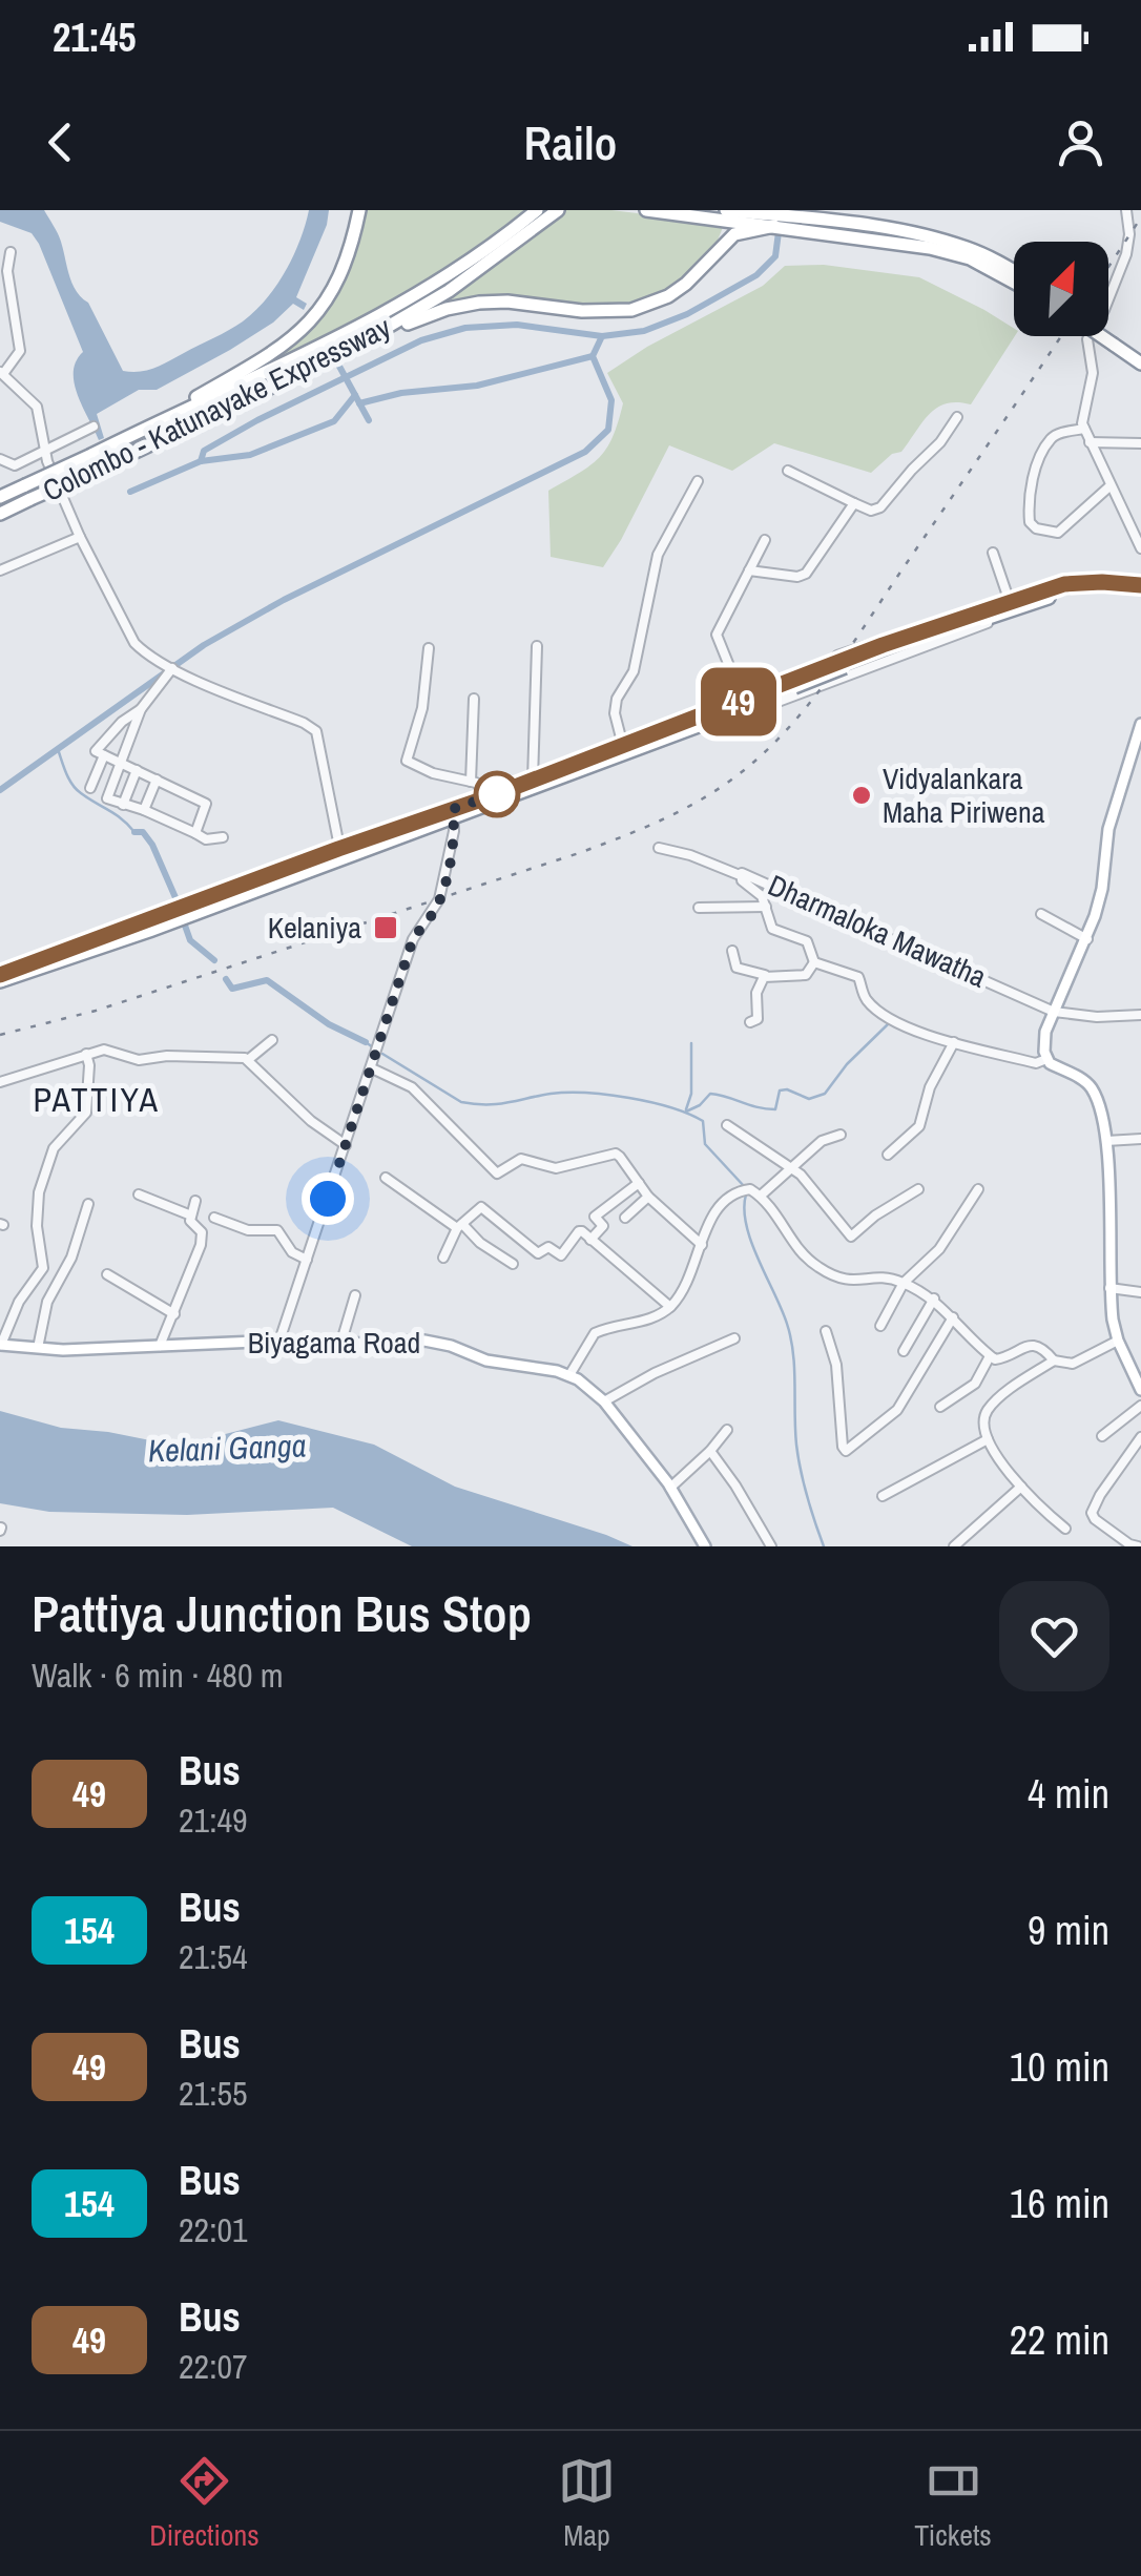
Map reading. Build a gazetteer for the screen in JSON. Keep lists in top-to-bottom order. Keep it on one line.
{"streets":{"highway":["Colombo - Katunayake Expressway"],"main road":["Biyagama Road"],"street":["Dharmaloka Mawatha"]},"districts":["PATTIYA"],"water":["Kelani Ganga"],"places":{"other":["Vidyalankara Maha Piriwena"],"transit":["Kelaniya"]},"lines":["bus line 49"],"north":"top right","page":{"status":"21:45","header":"Railo","on_map":"49","heading":["Pattiya Junction Bus Stop","Walk · 6 min · 480 m"],"list":[{"mark":"49","name":"Bus","note":"21:49","value":"4 min"},{"mark":"154","name":"Bus","note":"21:54","value":"9 min"},{"mark":"49","name":"Bus","note":"21:55","value":"10 min"},{"mark":"154","name":"Bus","note":"22:01","value":"16 min"},{"mark":"49","name":"Bus","note":"22:07","value":"22 min"}],"tabs":["Directions","Map","Tickets"]}}
